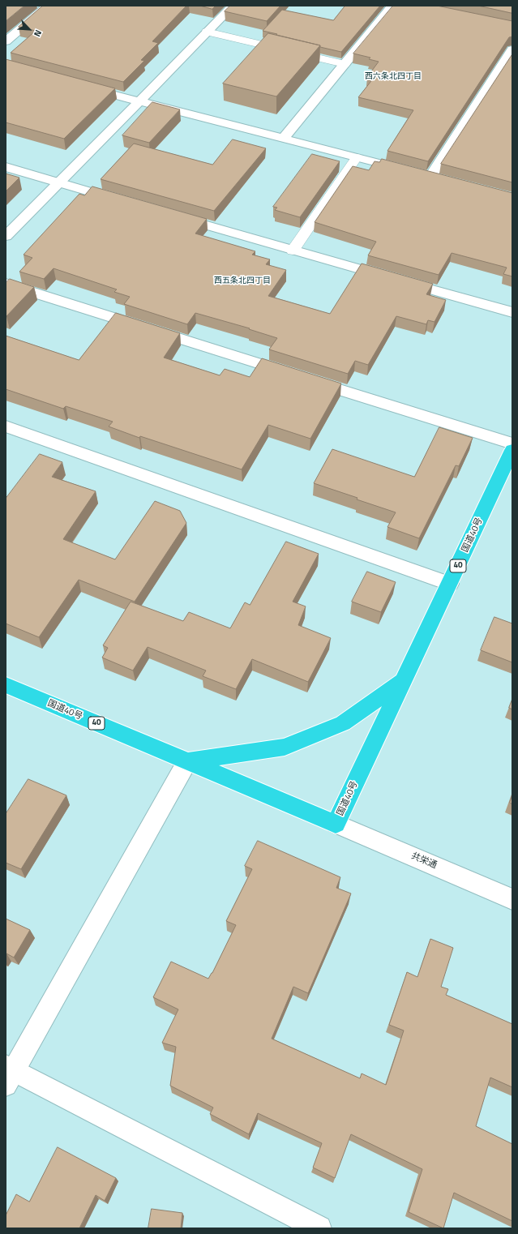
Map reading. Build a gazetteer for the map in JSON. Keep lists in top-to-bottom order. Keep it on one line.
{"streets":{"highway":["国道40号","40"],"street":["共栄通"]},"crossings":[["国道40号","共栄通"]],"districts":["西六条北四丁目","西五条北四丁目"],"north":"bottom right"}
